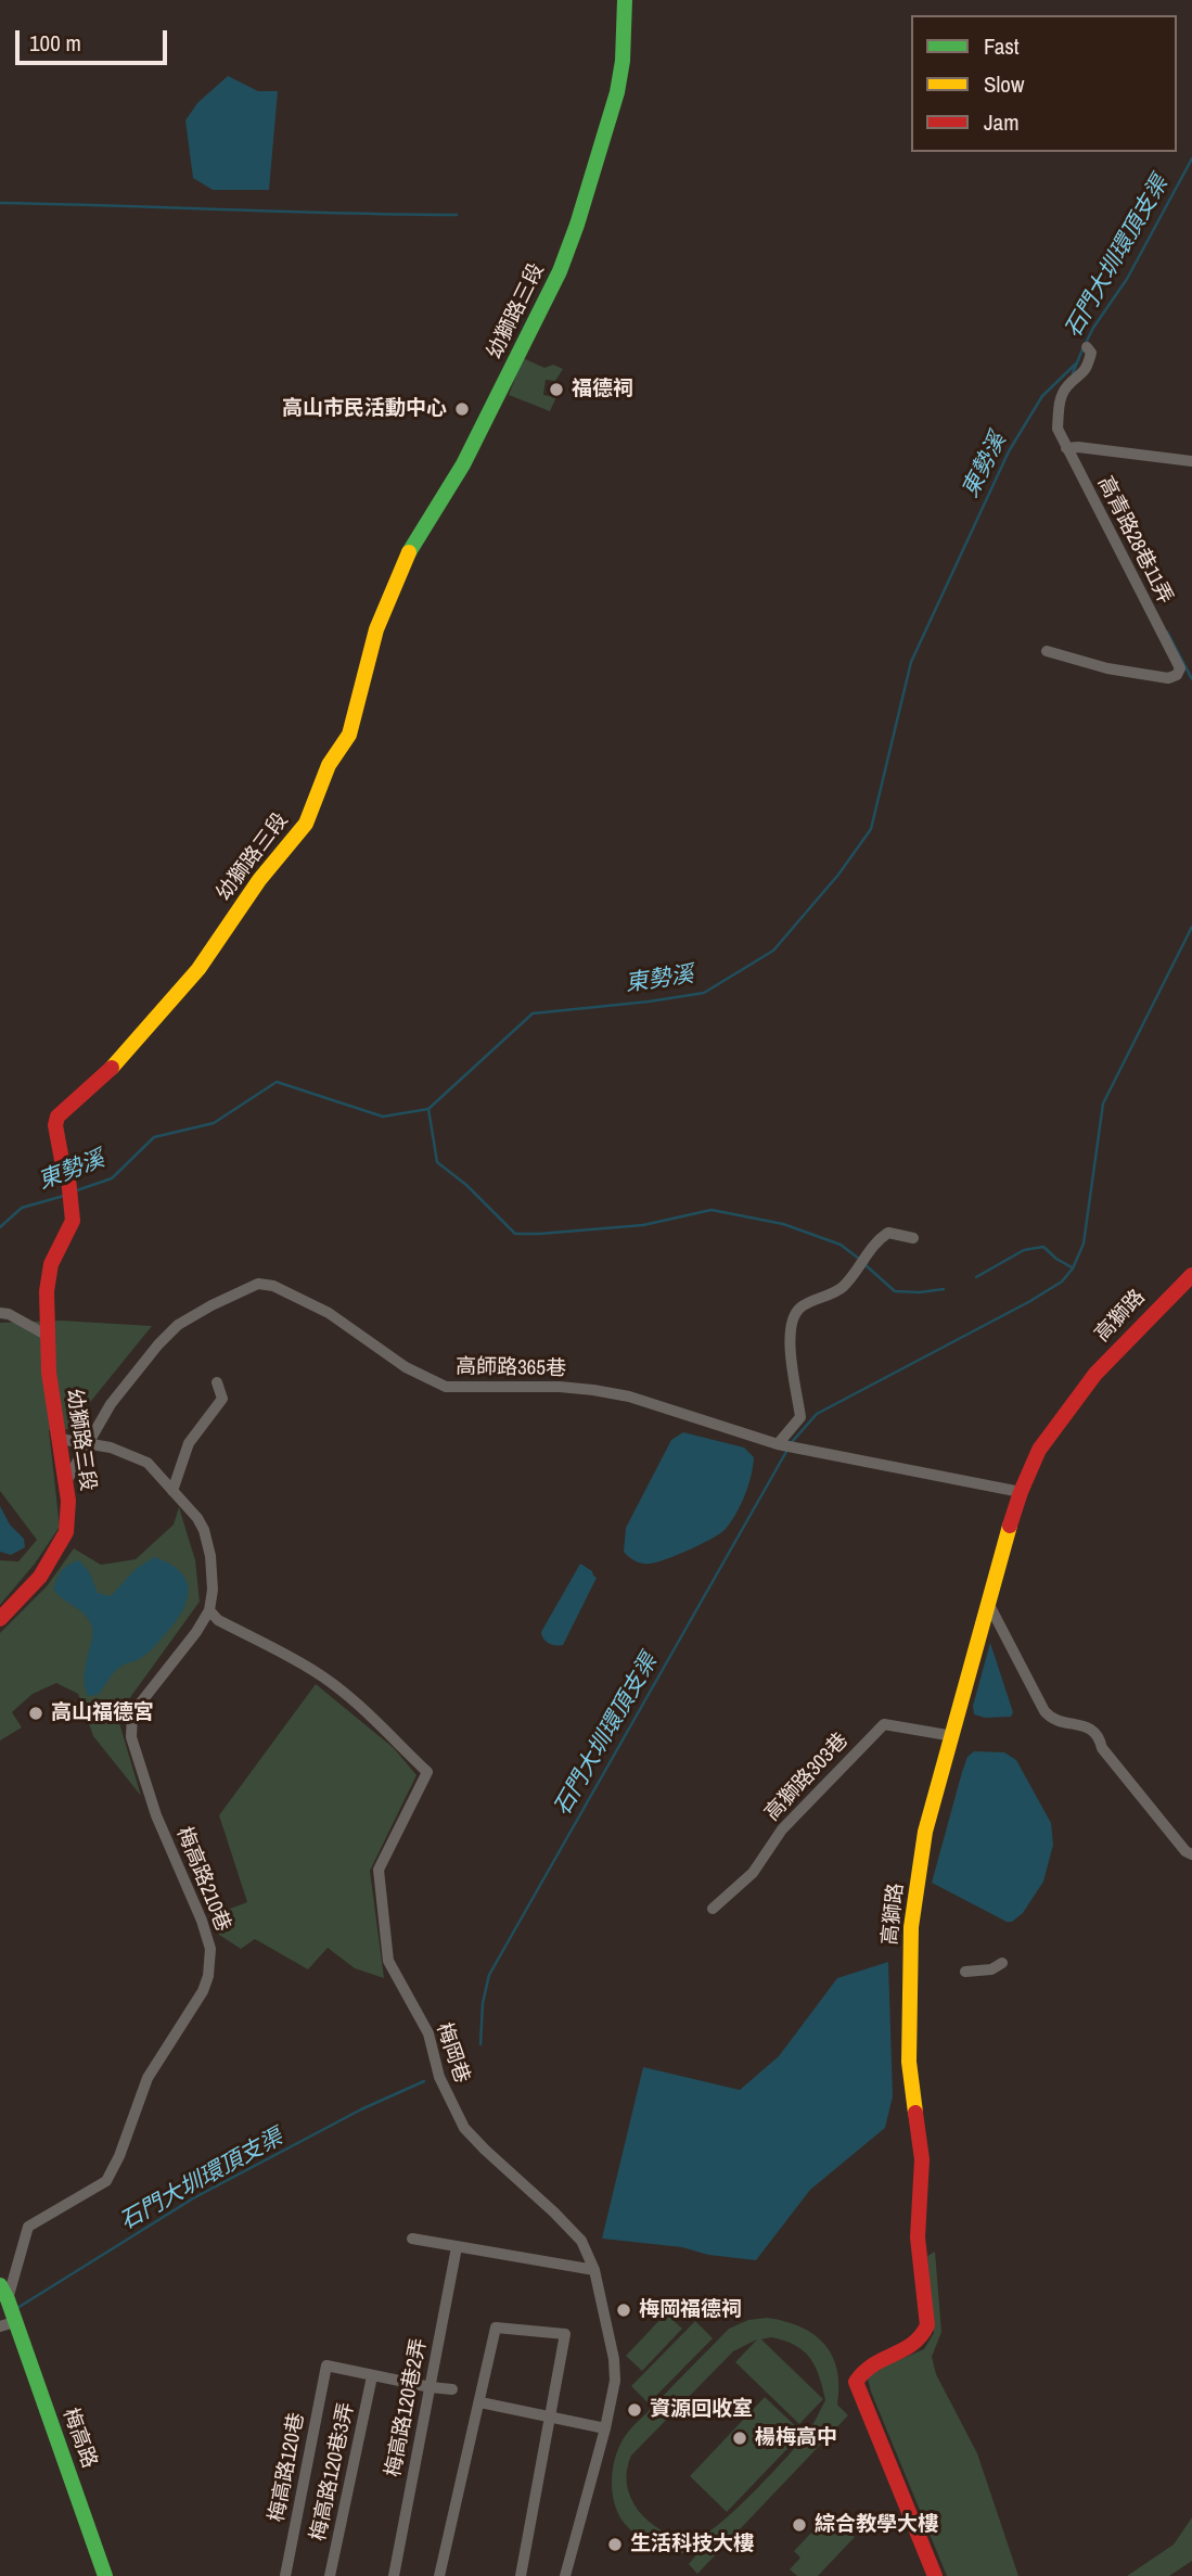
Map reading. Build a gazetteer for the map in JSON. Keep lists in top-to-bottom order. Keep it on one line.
{"streets":{"street":["幼獅路三段","高青路28巷11弄","高獅路","高師路365巷","高獅路303巷","梅高路210巷","梅岡巷","梅高路120巷2弄","梅高路","梅高路120巷","梅高路120巷3弄"]},"crossings":[["幼獅路三段","高師路365巷"],["高獅路","高師路365巷"],["高獅路","高獅路303巷"],["梅高路210巷","梅岡巷"],["梅高路210巷","梅高路"],["梅高路120巷","梅高路120巷3弄"]],"water":["石門大圳環頂支渠","東勢溪"],"places":["福德祠","高山市民活動中心","高山福德宮","梅岡福德祠","資源回收室","楊梅高中","綜合教學大樓","生活科技大樓"],"legend":["Fast","Slow","Jam"],"scale_bar":"100 m"}
